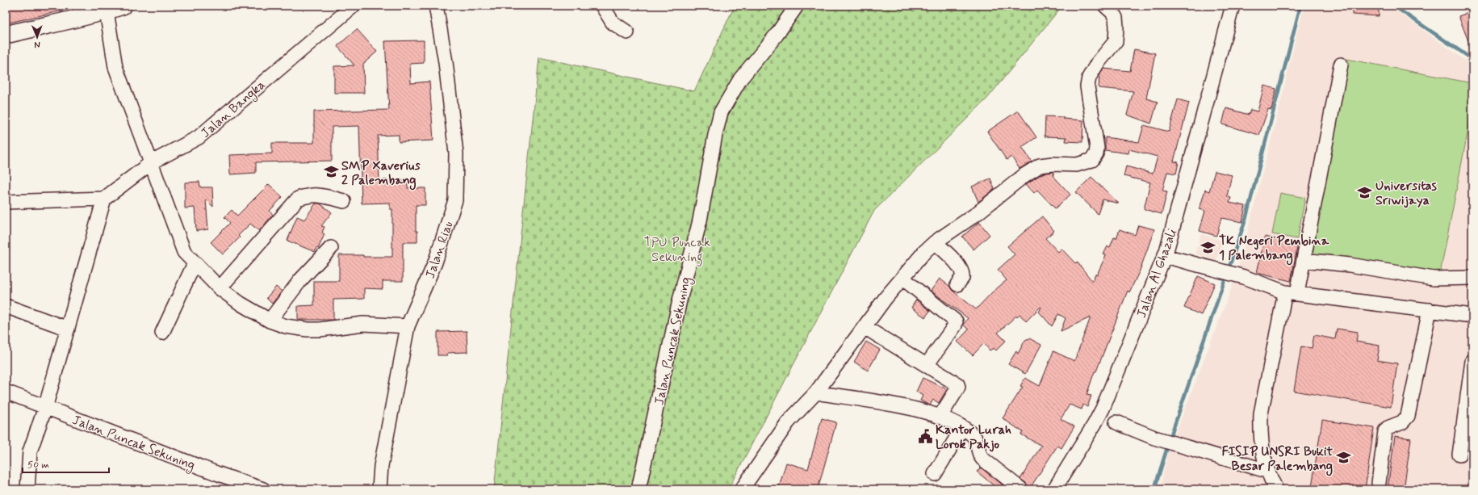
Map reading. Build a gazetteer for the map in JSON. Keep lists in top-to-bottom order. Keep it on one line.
{"streets":{"street":["Jalan Bangka","Jalan Riau","Jalan Al Ghazali","Jalan Puncak Sekuning"]},"parks":["TPU Puncak Sekuning"],"places":{"school or university":["SMP Xaverius 2 Palembang","Universitas Sriwijaya","TK Negeri Pembina 1 Palembang","FISIP UNSRI Bukit Besar Palembang"],"public building":["Kantor Lurah Lorok Pakjo"]},"scale_bar":"50 m","north":"bottom"}
